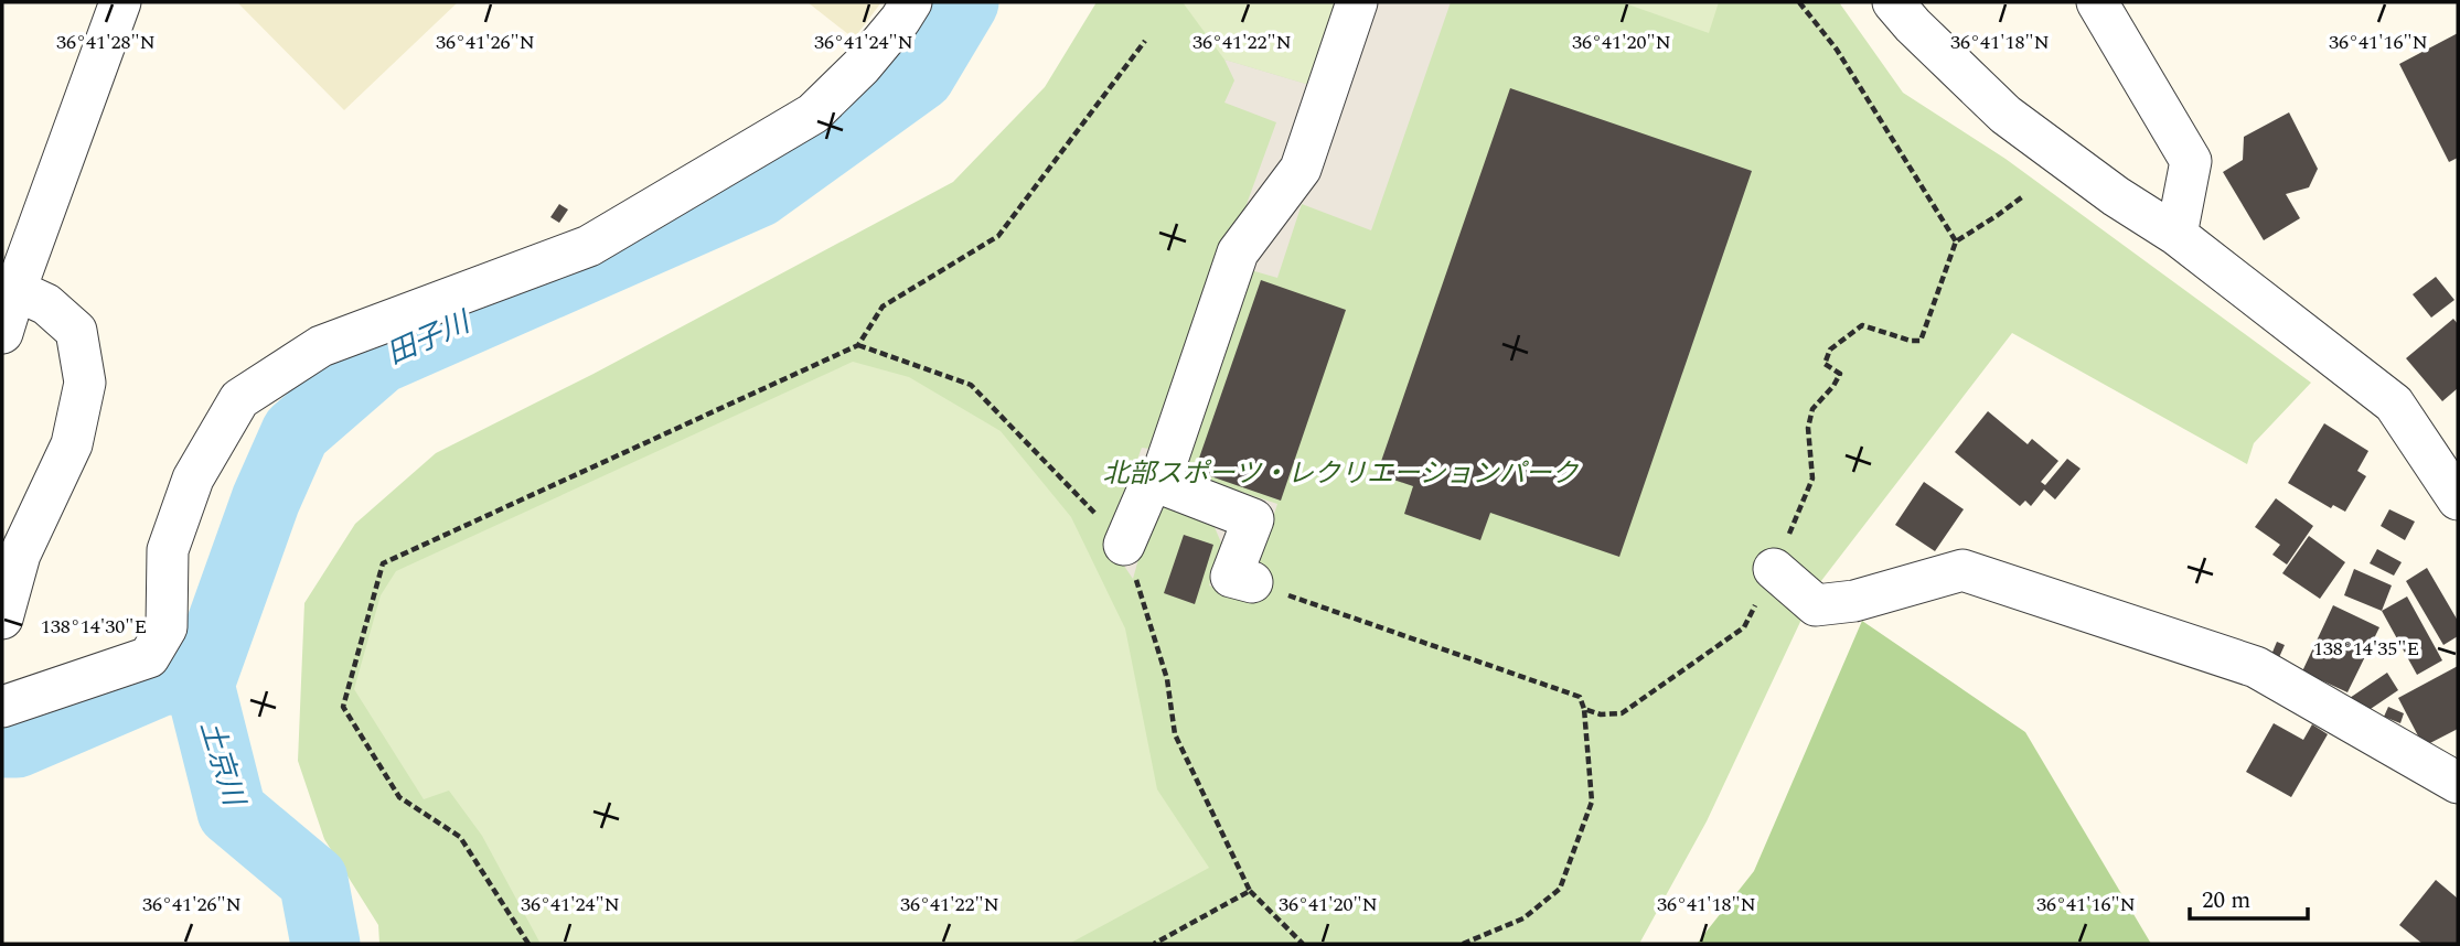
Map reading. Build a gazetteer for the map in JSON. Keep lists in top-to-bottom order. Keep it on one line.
{"water":["田子川","土京川"],"parks":["北部スポーツ・レクリエーションパーク"],"scale_bar":"20 m","coordinates":["36°41'28\"N","36°41'26\"N","36°41'24\"N","36°41'22\"N","36°41'20\"N","36°41'18\"N","36°41'16\"N","138°14'30\"E","138°14'35\"E"]}
